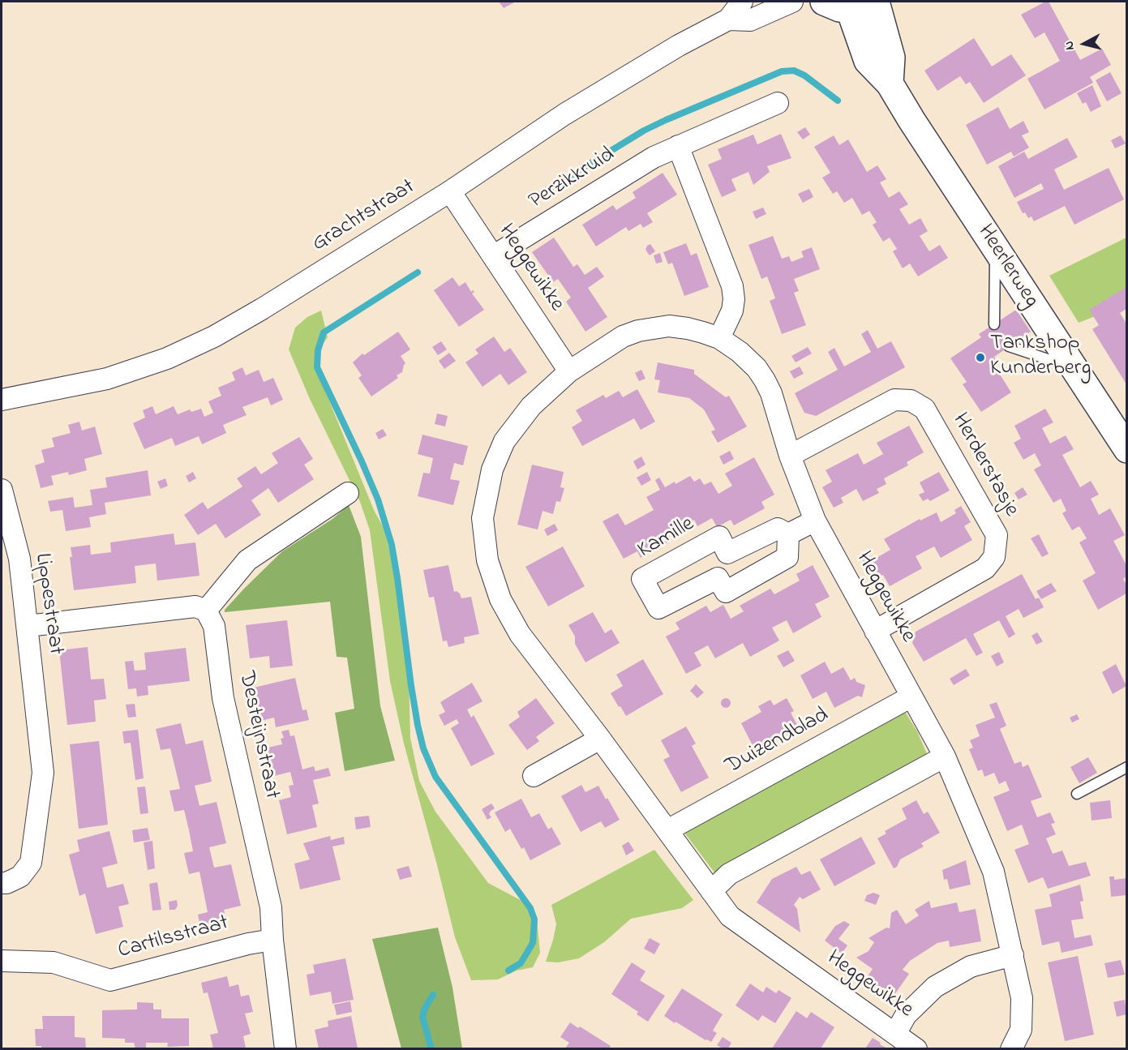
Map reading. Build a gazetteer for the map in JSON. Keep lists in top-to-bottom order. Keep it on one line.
{"streets":{"main road":["Heerlerweg"],"street":["Perzikkruid","Grachtstraat","Heggewikke","Herderstasje","Kamille","Lippestraat","Desteijnstraat","Duizendblad","Cartilsstraat"]},"crossings":[["Perzikkruid","Heggewikke"],["Grachtstraat","Heggewikke"],["Heggewikke","Herderstasje"],["Heggewikke","Kamille"],["Heggewikke","Duizendblad"],["Desteijnstraat","Cartilsstraat"]],"places":["Tankshop Kunderberg"],"north":"left"}
